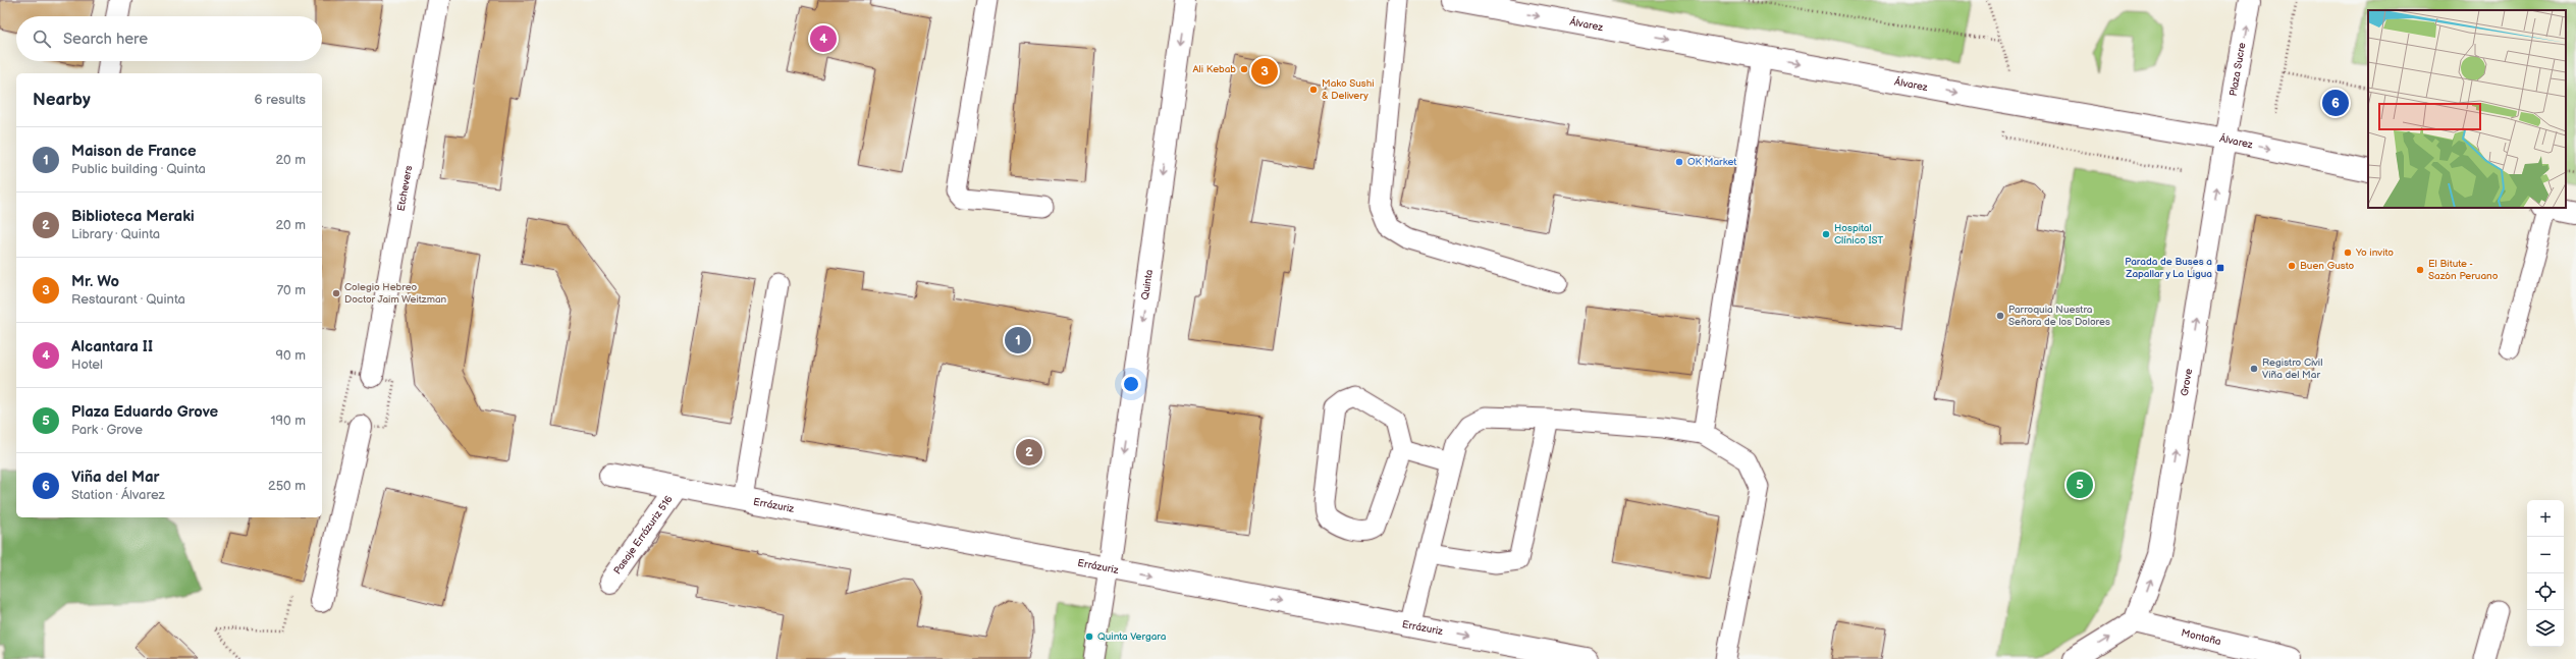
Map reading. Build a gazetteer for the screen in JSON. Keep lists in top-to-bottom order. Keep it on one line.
{"streets":{"street":["Álvarez","Plaza Sucre","Etchevers","Quinta","Grove","Errázuriz","Pasaje Errázuriz 516","Montaña"]},"crossings":[["Álvarez","Plaza Sucre"],["Álvarez","Grove"],["Plaza Sucre","Grove"],["Quinta","Errázuriz"],["Grove","Montaña"],["Errázuriz","Pasaje Errázuriz 516"]],"one_way":["Álvarez","Plaza Sucre","Quinta","Grove","Errázuriz"],"places":{"other":["Ali Kebab","Mako Sushi & Delivery","OK Market","Hospital Clínico IST","Yo invito","Buen Gusto","El Bitute - Sazón Peruano","Colegio Hebreo Doctor Jaim Weitzman","Parroquia Nuestra Señora de los Dolores","Registro Civil Viña del Mar","Quinta Vergara"],"transit":["Parada de Buses a Zapallar y La Ligua"]},"page":{"search":"Search here","pins":["4","3","6","1","2","5"],"heading":["Nearby","6 results"],"list":[{"mark":"1","name":"Maison de France","note":"Public building · Quinta","value":"20 m"},{"mark":"2","name":"Biblioteca Meraki","note":"Library · Quinta","value":"20 m"},{"mark":"3","name":"Mr. Wo","note":"Restaurant · Quinta","value":"70 m"},{"mark":"4","name":"Alcantara II","note":"Hotel","value":"90 m"},{"mark":"5","name":"Plaza Eduardo Grove","note":"Park · Grove","value":"190 m"},{"mark":"6","name":"Viña del Mar","note":"Station · Álvarez","value":"250 m"}],"map_buttons":["+","−"]}}
